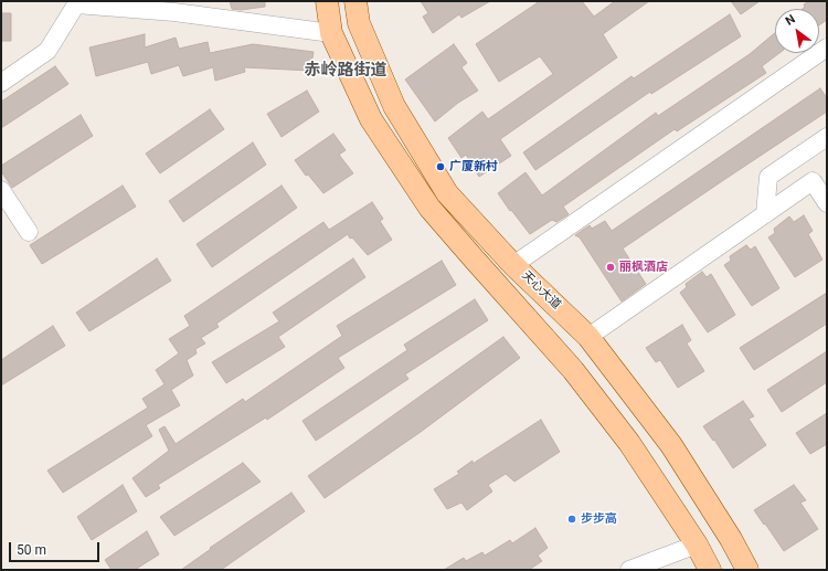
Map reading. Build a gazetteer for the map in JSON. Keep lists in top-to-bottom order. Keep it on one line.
{"streets":{"main road":["天心大道"]},"districts":["赤岭路街道"],"places":["广厦新村","丽枫酒店","步步高"],"scale_bar":"50 m","north":"top left"}
